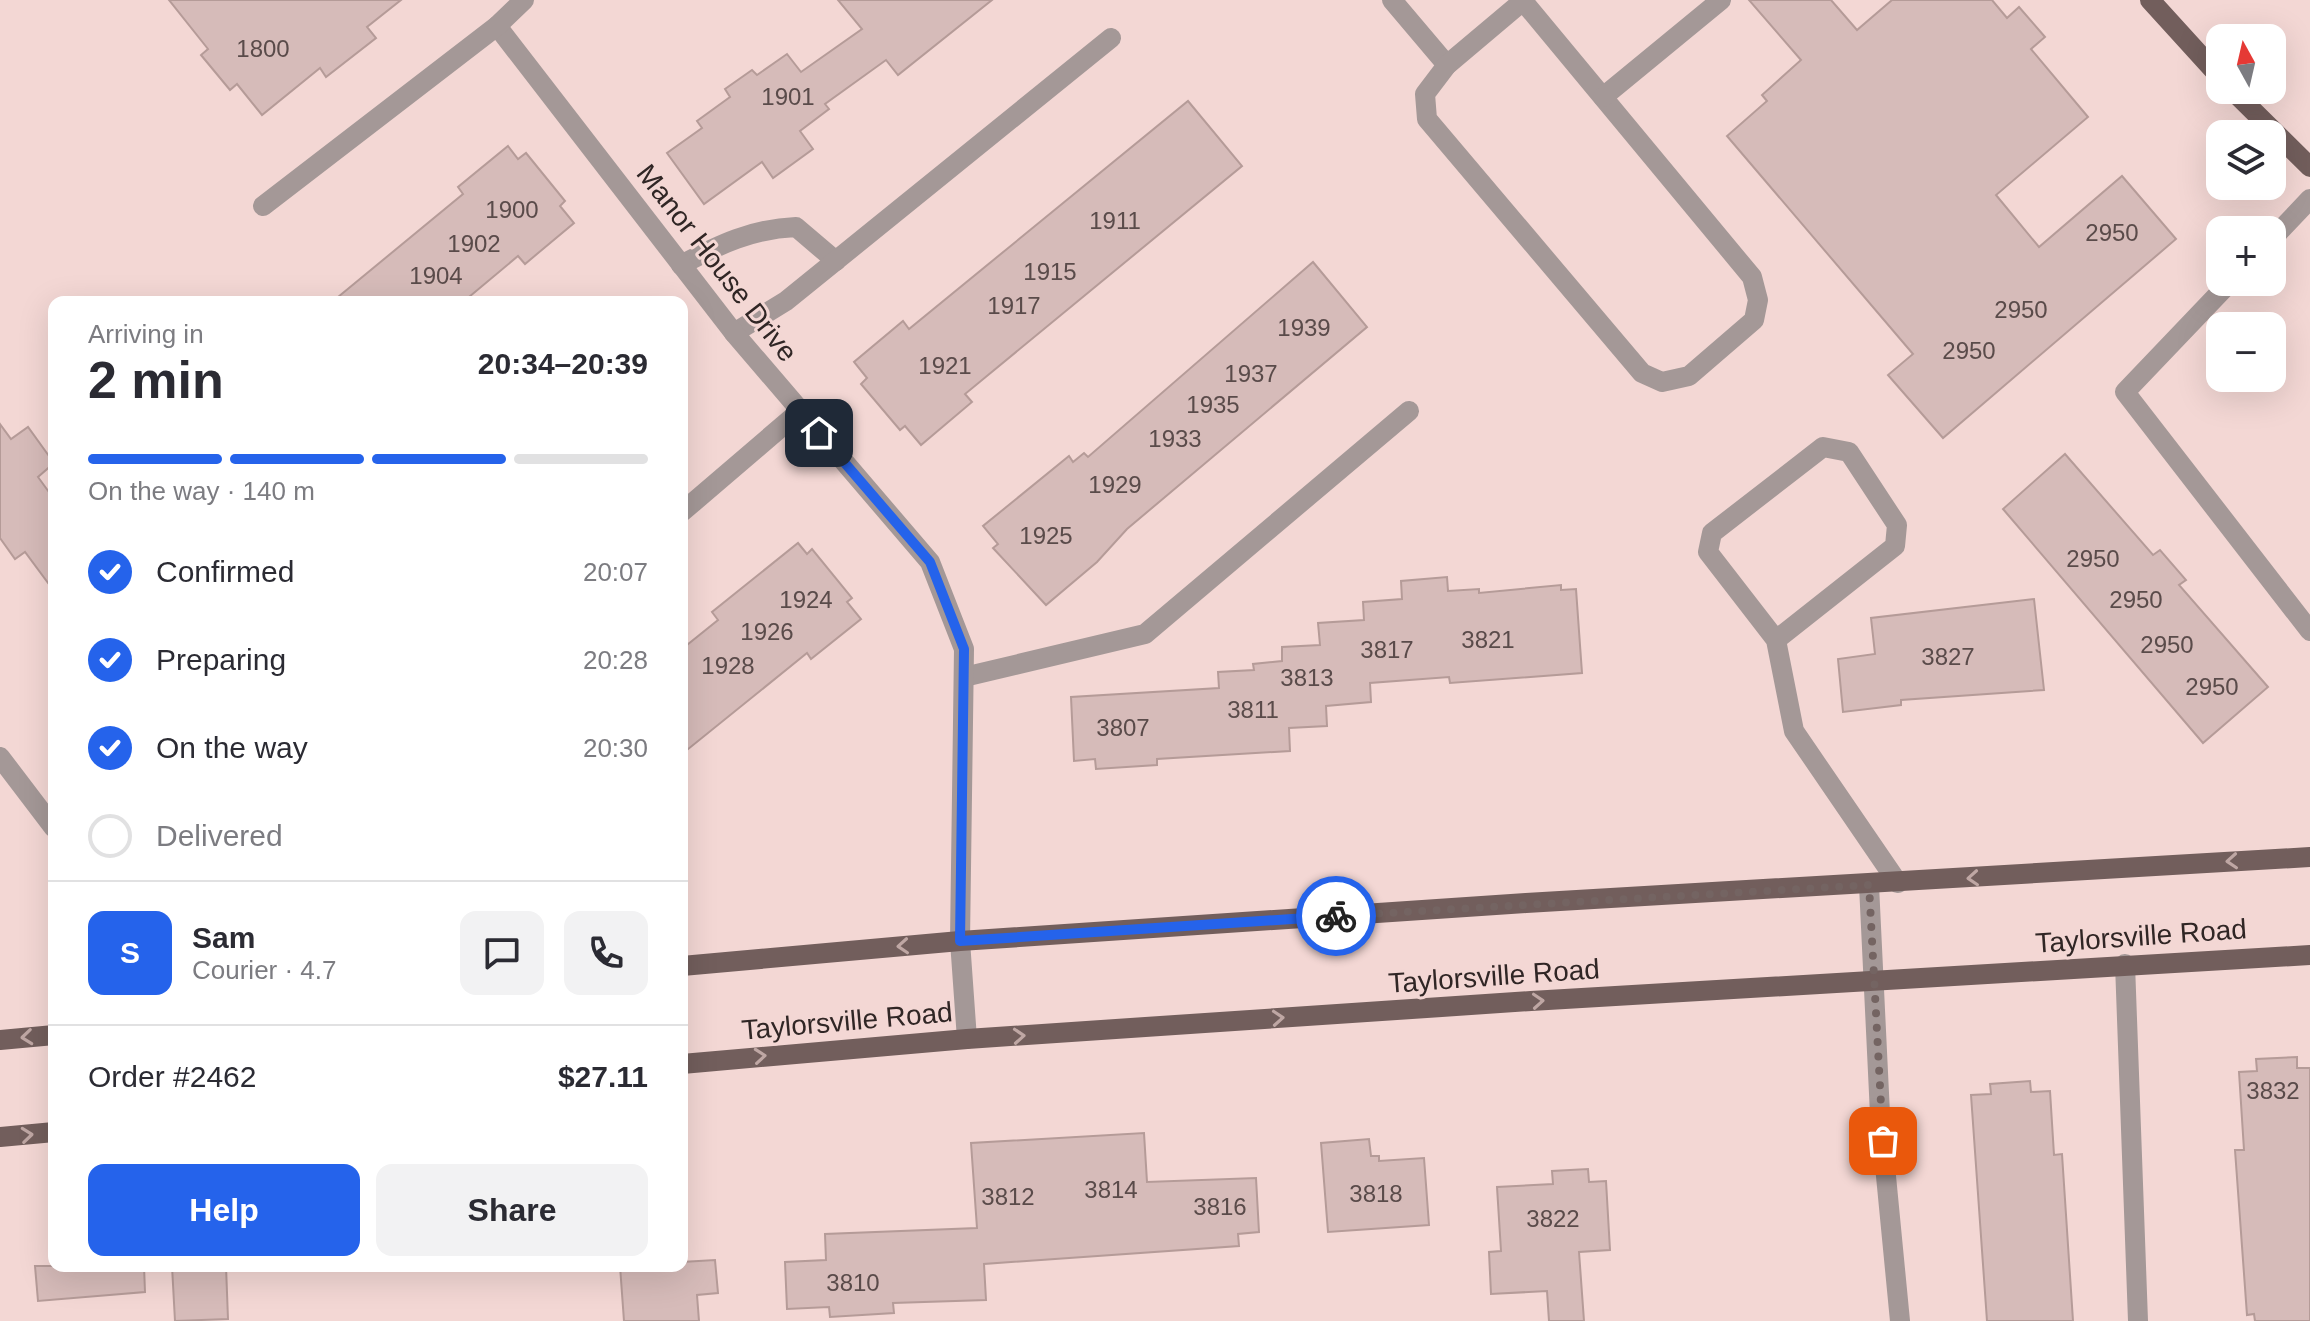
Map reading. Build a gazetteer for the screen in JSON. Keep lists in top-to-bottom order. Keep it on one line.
{"streets":{"main road":["Taylorsville Road"],"street":["Manor House Drive"]},"crossings":[["Manor House Drive","Taylorsville Road"]],"house_numbers":["1800","1901","1900","1911","2950","1902","1915","1904","1917","2950","1939","2950","1921","1937","1935","1933","1929","1925","2950","1924","2950","1926","3821","2950","3817","3827","1928","3813","2950","3811","3807","3832","3814","3818","3812","3816","3822","3810"],"north":"top","page":{"map_buttons":["+","−"],"heading":["2 min","Arriving in","20:34–20:39"],"panel":["Sam","Courier · 4.7","Order #2462","$27.11"],"bar":"On the way · 140 m","list":[["Confirmed","20:07"],["Preparing","20:28"],["On the way","20:30"],"Delivered"],"round":"S","buttons":["Help","Share"]}}
